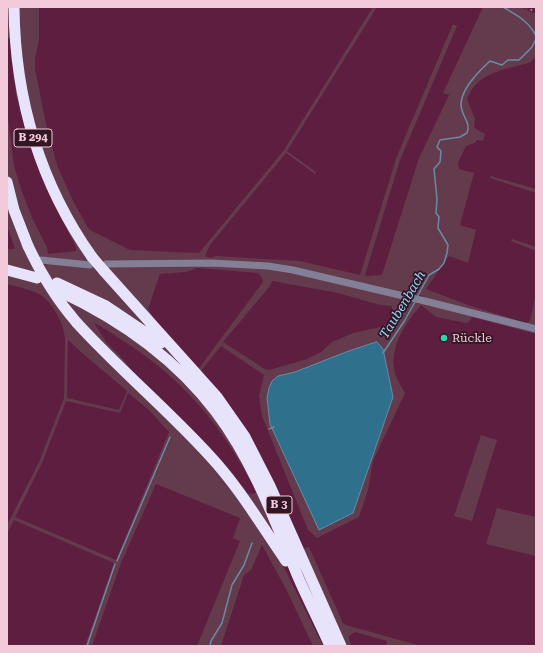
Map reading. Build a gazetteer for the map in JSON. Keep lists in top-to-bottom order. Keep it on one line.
{"streets":{"highway":["B 294","B 3"]},"crossings":[["B 294","B 3"]],"water":["Taubenbach"],"places":["Rückle"]}
